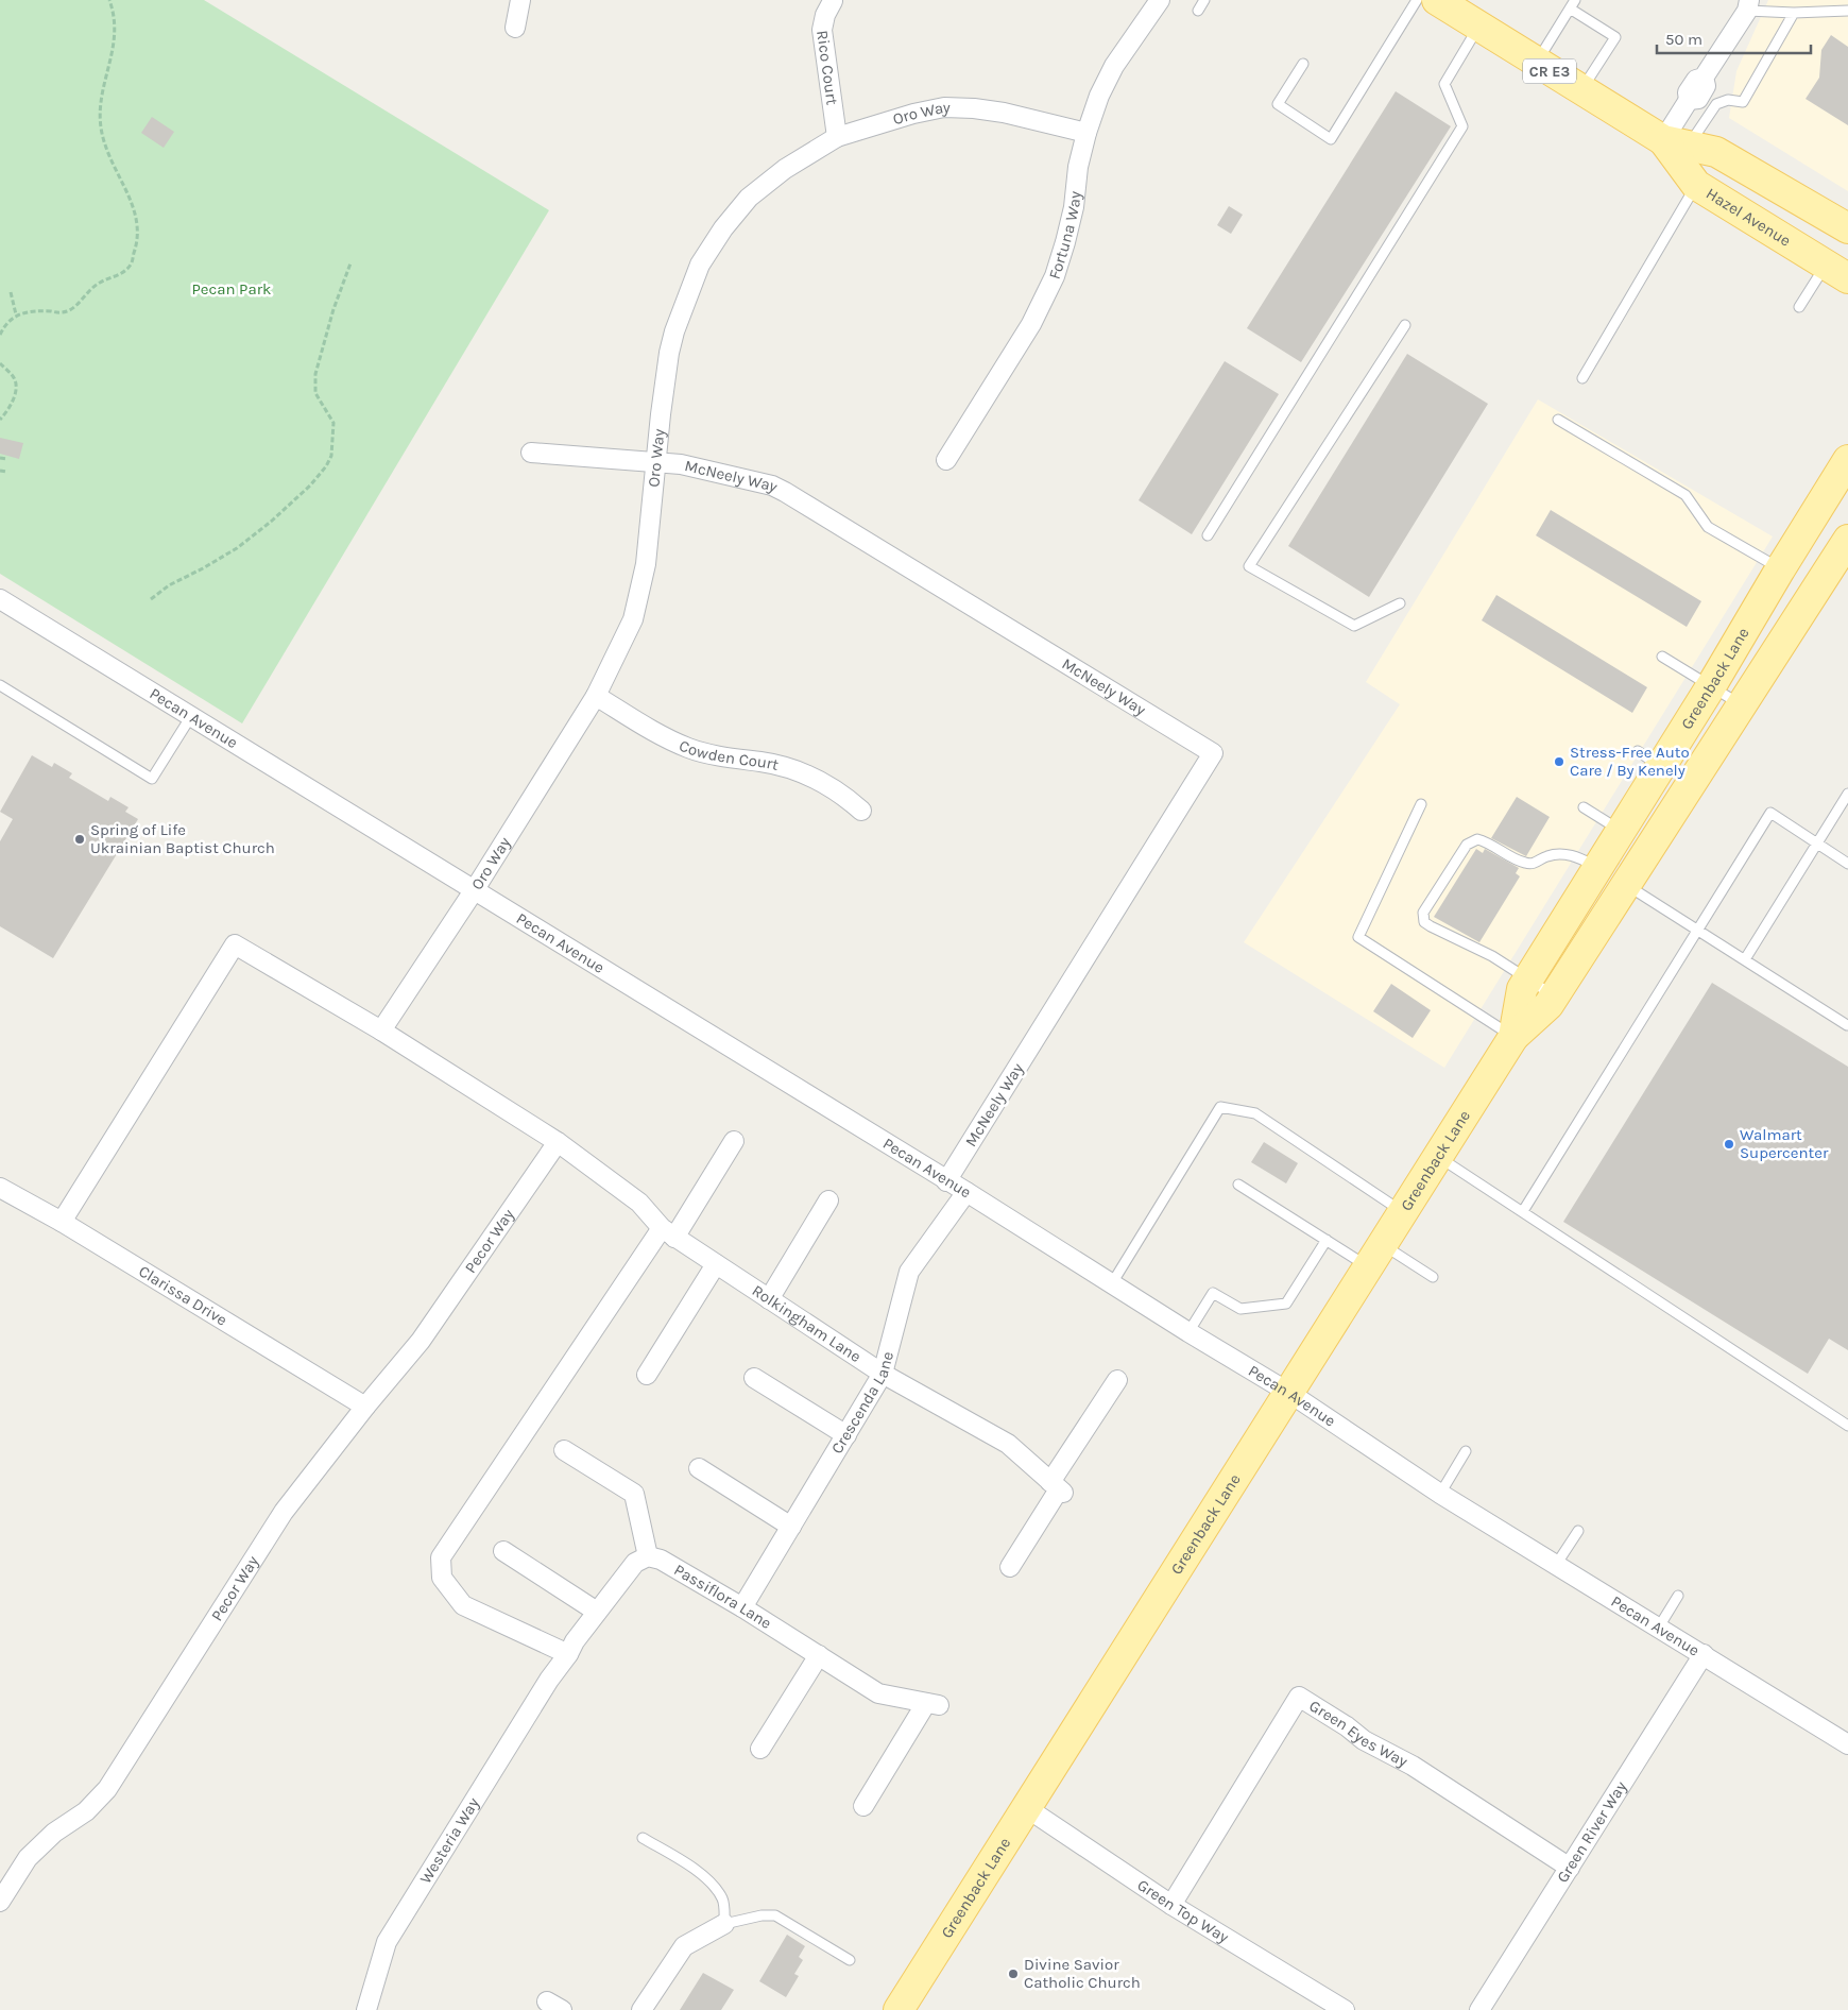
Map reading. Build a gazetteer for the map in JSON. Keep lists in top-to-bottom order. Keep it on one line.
{"streets":{"main road":["CR E3","Hazel Avenue","Greenback Lane"],"street":["Rico Court","Oro Way","Fortuna Way","McNeely Way","Pecan Avenue","Cowden Court","Pecor Way","Clarissa Drive","Rolkingham Lane","Crescenda Lane","Passiflora Lane","Green Eyes Way","Green River Way","Westeria Way","Green Top Way"]},"crossings":[["Rico Court","Oro Way"],["Oro Way","Fortuna Way"],["Oro Way","McNeely Way"],["Oro Way","Pecan Avenue"],["Oro Way","Cowden Court"],["McNeely Way","Pecan Avenue"],["Greenback Lane","Pecan Avenue"],["Greenback Lane","Green Top Way"],["Pecan Avenue","Crescenda Lane"],["Pecan Avenue","Green River Way"],["Pecor Way","Clarissa Drive"],["Pecor Way","Rolkingham Lane"],["Rolkingham Lane","Crescenda Lane"],["Crescenda Lane","Passiflora Lane"],["Green Eyes Way","Green River Way"],["Green Eyes Way","Green Top Way"]],"parks":["Pecan Park"],"places":["Stress-Free Auto Care / By Kenely","Spring of Life Ukrainian Baptist Church","Walmart Supercenter","Divine Savior Catholic Church"],"scale_bar":"50 m"}
